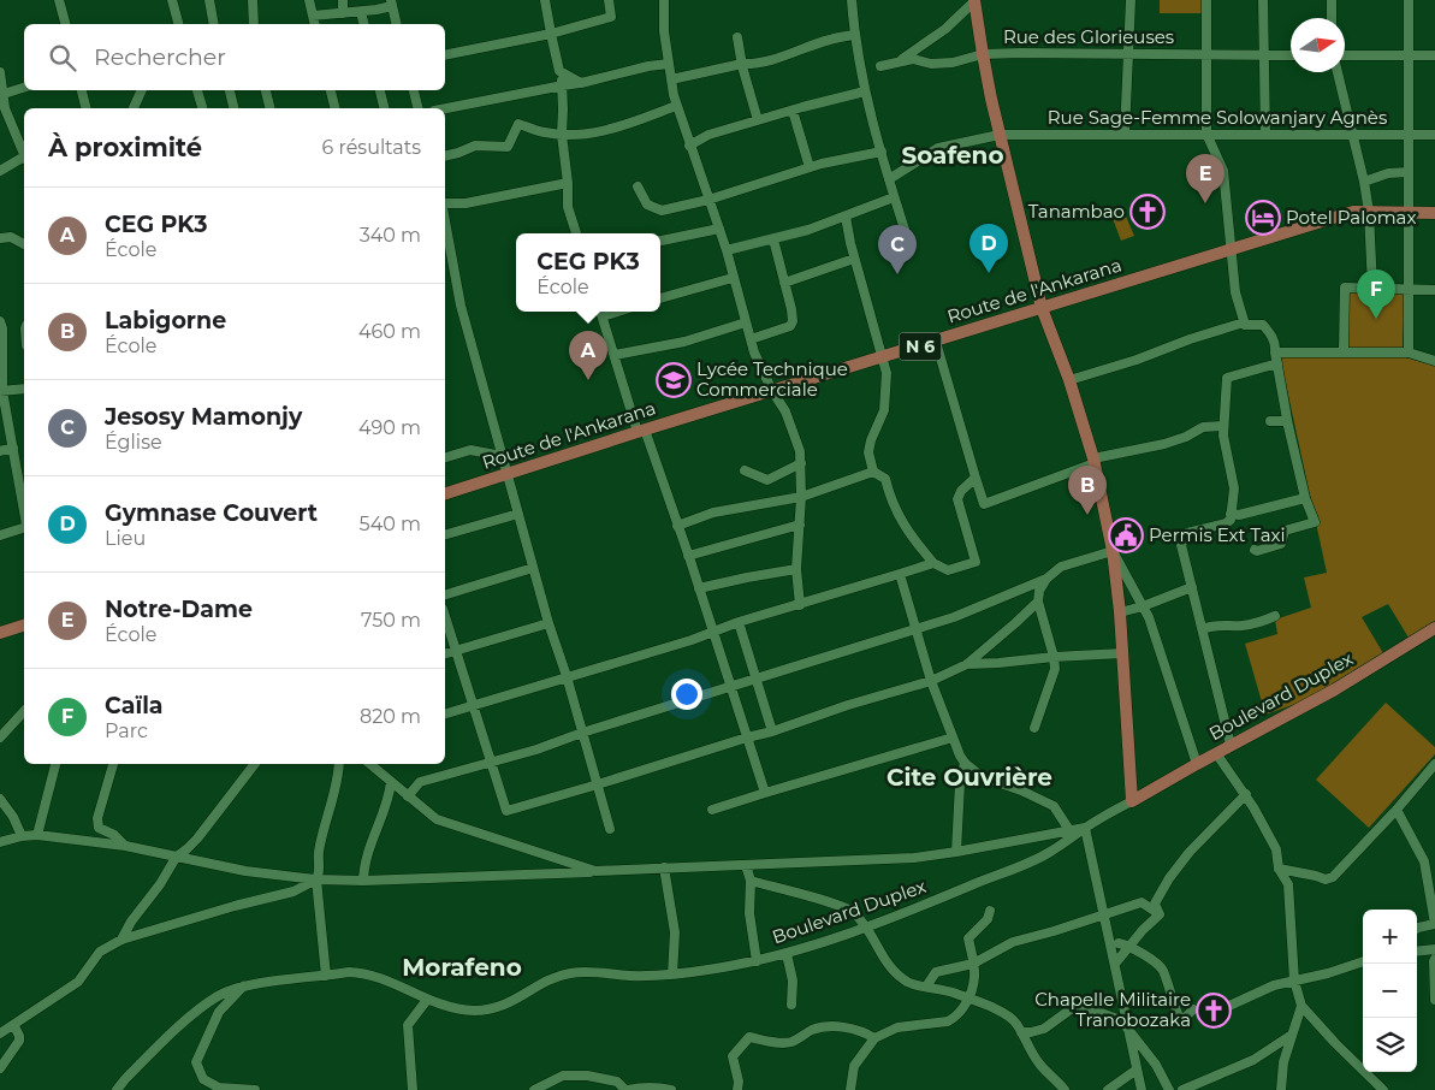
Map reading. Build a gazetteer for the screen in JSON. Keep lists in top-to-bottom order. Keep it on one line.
{"streets":{"main road":["Route de l'Ankarana","N 6","Boulevard Duplex"],"street":["Rue des Glorieuses","Rue Sage-Femme Solowanjary Agnès"]},"districts":["Soafeno","Cite Ouvrière","Morafeno"],"places":{"church":["Tanambao","Chapelle Militaire Tranobozaka"],"hotel":["Potel Palomax"],"school or university":["Lycée Technique Commerciale"],"public building":["Permis Ext Taxi"]},"north":"right","page":{"search":"Rechercher","heading":["À proximité","6 résultats"],"pins":["E","D","C","F","A","B"],"list":[{"mark":"A","name":"CEG PK3","note":"École","value":"340 m"},{"mark":"B","name":"Labigorne","note":"École","value":"460 m"},{"mark":"C","name":"Jesosy Mamonjy","note":"Église","value":"490 m"},{"mark":"D","name":"Gymnase Couvert","note":"Lieu","value":"540 m"},{"mark":"E","name":"Notre-Dame","note":"École","value":"750 m"},{"mark":"F","name":"Caïla","note":"Parc","value":"820 m"}],"popup":["CEG PK3","École"],"map_buttons":["+","−"]}}
